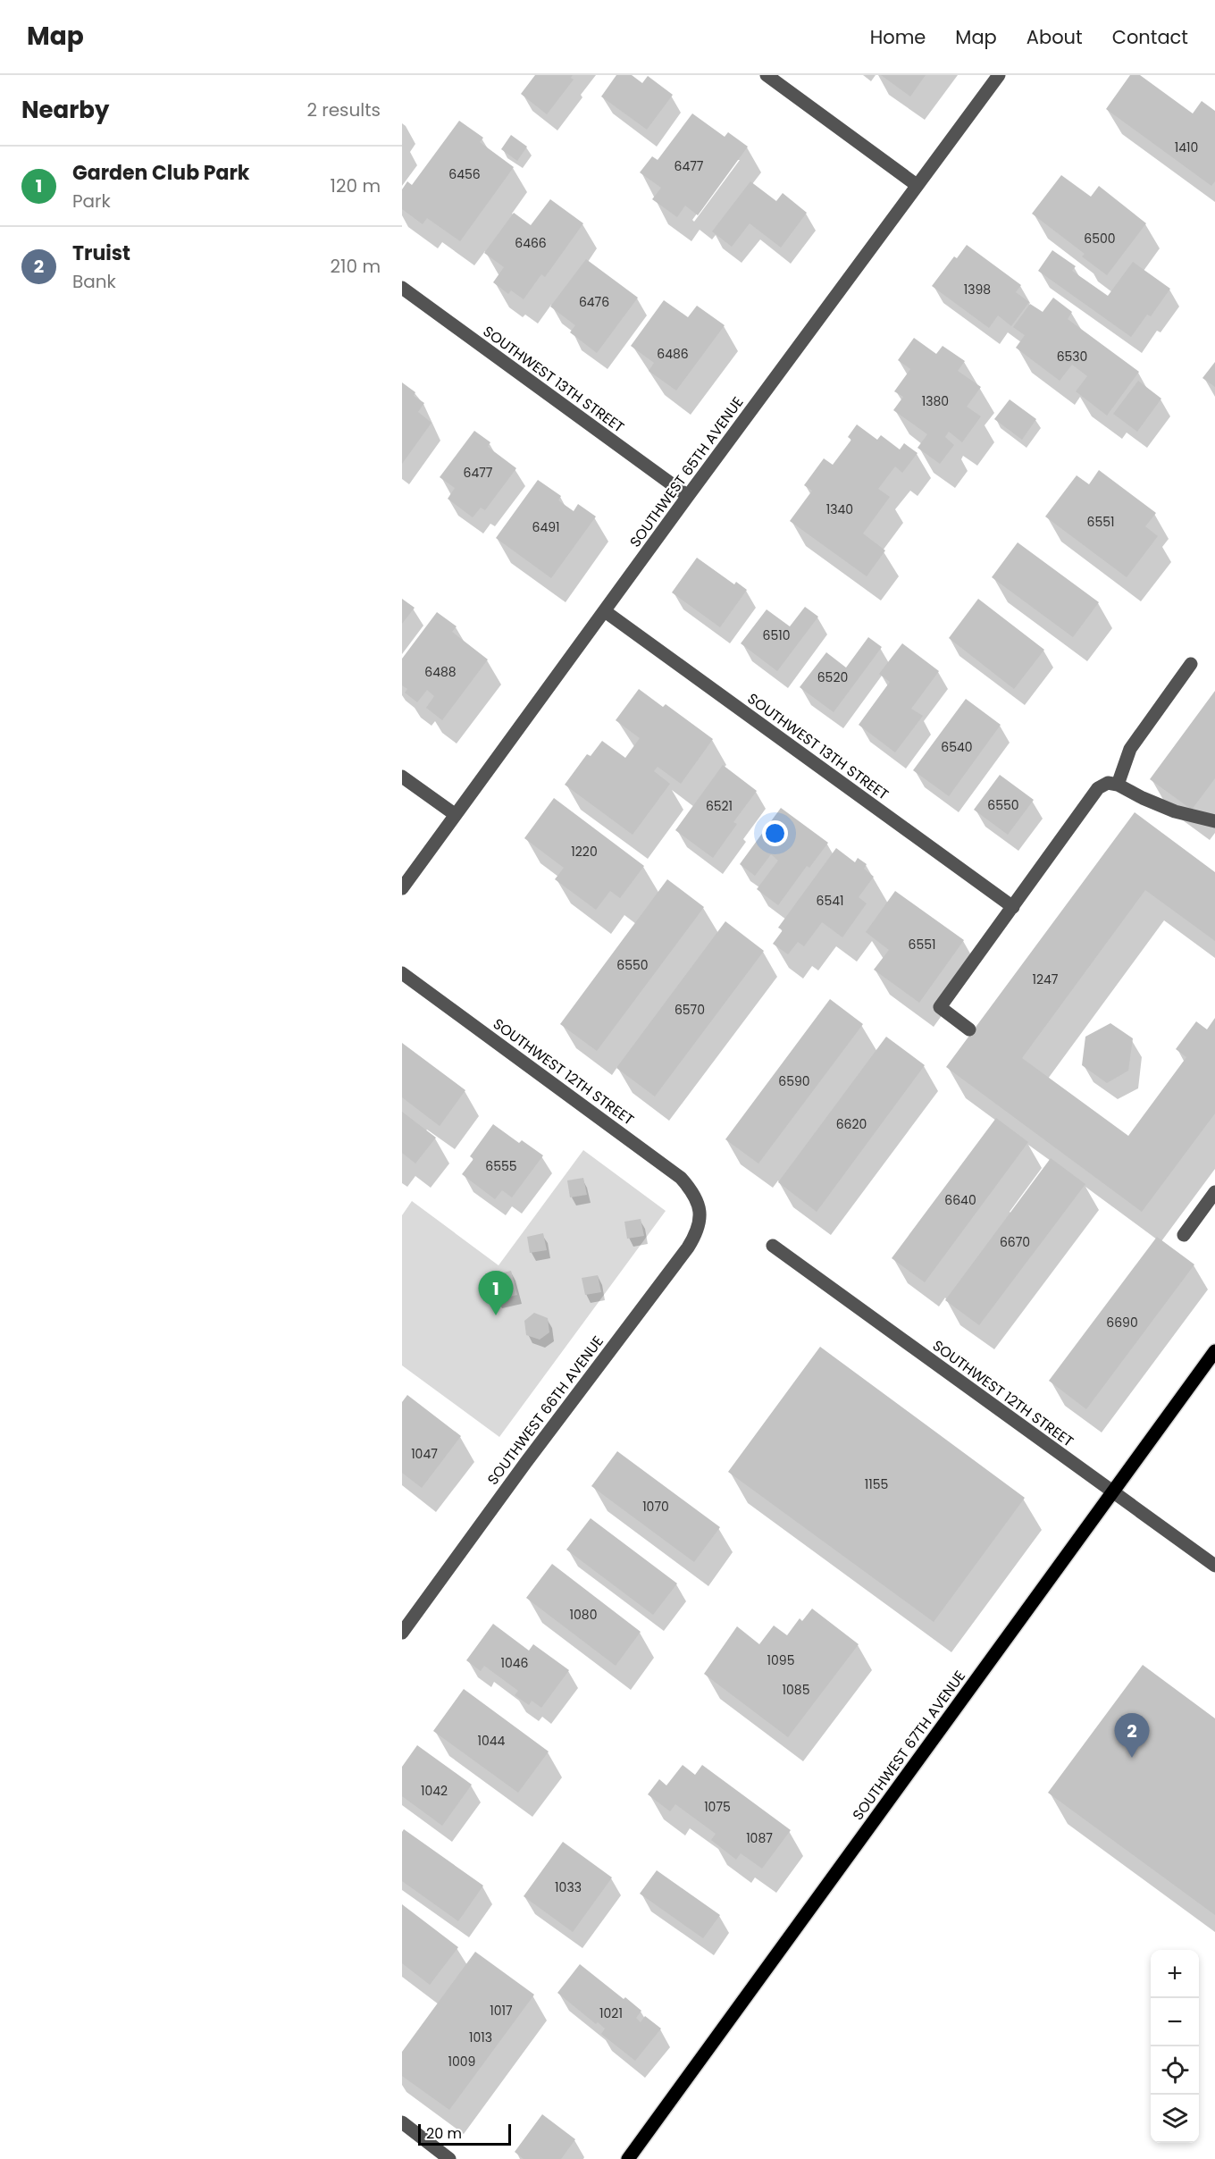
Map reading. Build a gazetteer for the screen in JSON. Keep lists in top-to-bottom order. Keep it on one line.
{"streets":{"main road":["SOUTHWEST 67TH AVENUE"],"street":["SOUTHWEST 13TH STREET","SOUTHWEST 65TH AVENUE","SOUTHWEST 12TH STREET","SOUTHWEST 66TH AVENUE"]},"crossings":[["SOUTHWEST 13TH STREET","SOUTHWEST 65TH AVENUE"],["SOUTHWEST 12TH STREET","SOUTHWEST 66TH AVENUE"],["SOUTHWEST 12TH STREET","SOUTHWEST 67TH AVENUE"]],"house_numbers":["1410","6477","6456","6500","6466","1398","6476","6486","6530","1380","6477","1340","6551","6491","6510","6488","6520","6540","6550","6521","1220","6541","6551","6550","1247","6570","6590","6620","6555","6640","6670","6690","1047","1155","1070","1080","1095","1046","1085","1044","1042","1075","1087","1033","1017","1021","1013","1009"],"scale_bar":"20 m","page":{"header":"Map","nav":["Home","Map","About","Contact"],"heading":["Nearby","2 results"],"list":[{"mark":"1","name":"Garden Club Park","note":"Park","value":"120 m"},{"mark":"2","name":"Truist","note":"Bank","value":"210 m"}],"pins":["1","2"],"map_buttons":["+","−"],"scale":"20 m"}}
